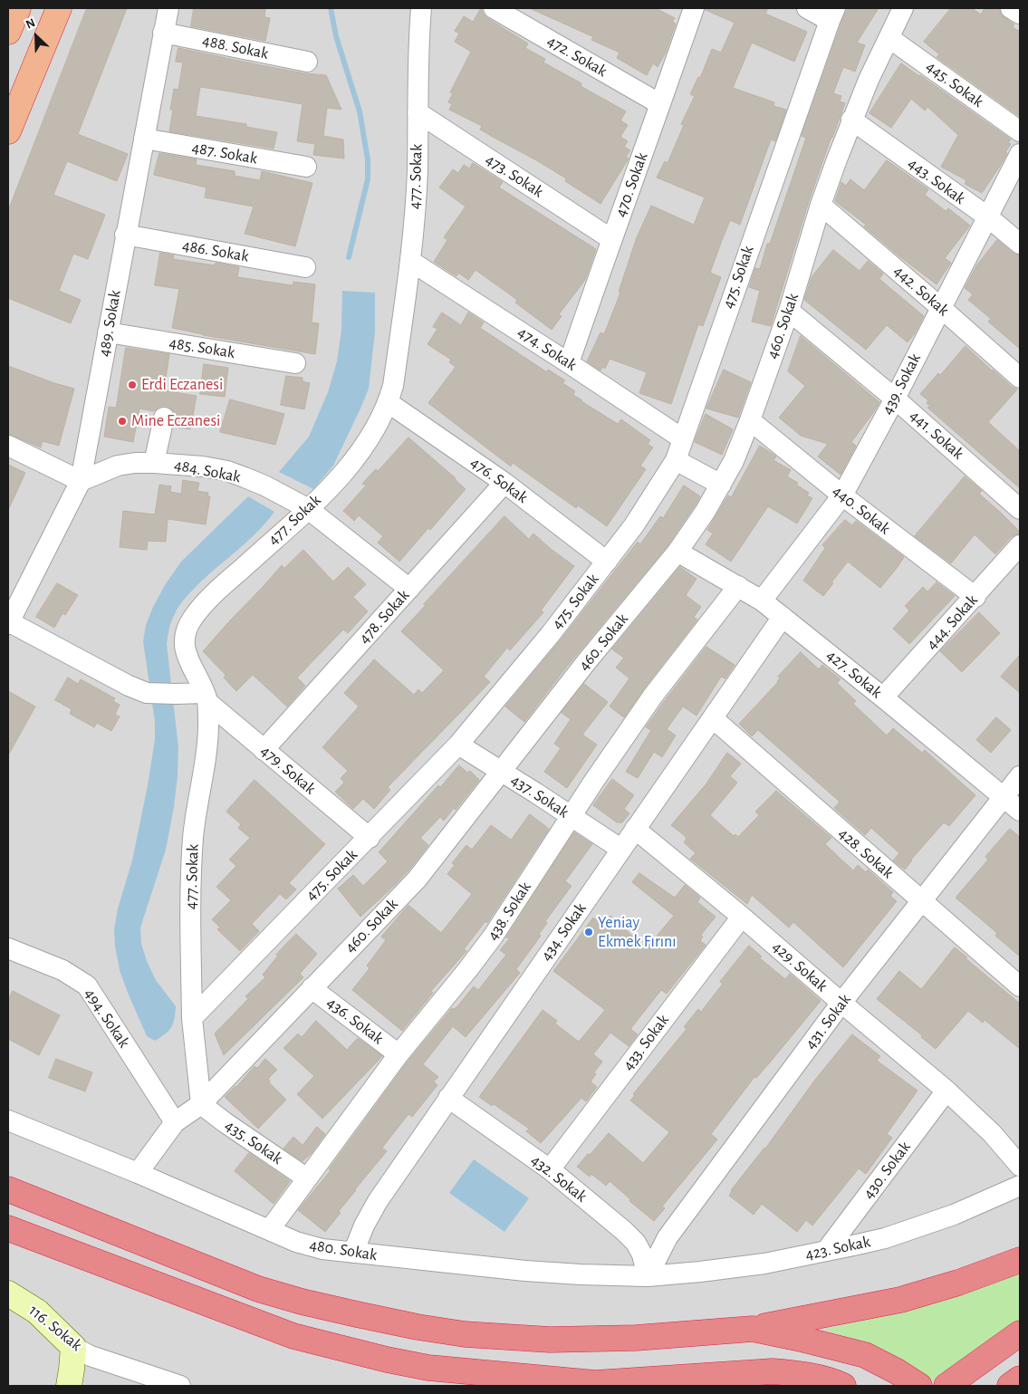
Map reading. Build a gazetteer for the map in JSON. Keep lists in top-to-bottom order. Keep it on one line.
{"streets":{"main road":["116. Sokak"],"street":["488. Sokak","472. Sokak","445. Sokak","487. Sokak","473. Sokak","477. Sokak","443. Sokak","470. Sokak","486. Sokak","475. Sokak","442. Sokak","489. Sokak","460. Sokak","485. Sokak","474. Sokak","439. Sokak","441. Sokak","484. Sokak","476. Sokak","440. Sokak","478. Sokak","444. Sokak","427. Sokak","479. Sokak","437. Sokak","428. Sokak","438. Sokak","434. Sokak","429. Sokak","494. Sokak","436. Sokak","431. Sokak","433. Sokak","435. Sokak","430. Sokak","432. Sokak","423. Sokak","480. Sokak"]},"crossings":[["488. Sokak","489. Sokak"],["472. Sokak","470. Sokak"],["445. Sokak","460. Sokak"],["487. Sokak","489. Sokak"],["473. Sokak","477. Sokak"],["473. Sokak","470. Sokak"],["477. Sokak","475. Sokak"],["477. Sokak","474. Sokak"],["477. Sokak","484. Sokak"],["477. Sokak","476. Sokak"],["477. Sokak","479. Sokak"],["443. Sokak","460. Sokak"],["443. Sokak","439. Sokak"],["470. Sokak","474. Sokak"],["486. Sokak","489. Sokak"],["475. Sokak","474. Sokak"],["475. Sokak","476. Sokak"],["475. Sokak","479. Sokak"],["475. Sokak","437. Sokak"],["442. Sokak","460. Sokak"],["442. Sokak","439. Sokak"],["489. Sokak","485. Sokak"],["489. Sokak","484. Sokak"],["460. Sokak","441. Sokak"],["460. Sokak","440. Sokak"],["460. Sokak","427. Sokak"],["460. Sokak","437. Sokak"],["460. Sokak","494. Sokak"],["460. Sokak","436. Sokak"],["460. Sokak","435. Sokak"],["460. Sokak","480. Sokak"],["439. Sokak","441. Sokak"],["439. Sokak","440. Sokak"],["439. Sokak","427. Sokak"],["484. Sokak","478. Sokak"],["476. Sokak","478. Sokak"],["440. Sokak","444. Sokak"],["478. Sokak","479. Sokak"],["444. Sokak","427. Sokak"],["427. Sokak","438. Sokak"],["427. Sokak","434. Sokak"],["427. Sokak","431. Sokak"],["437. Sokak","438. Sokak"],["437. Sokak","434. Sokak"],["428. Sokak","434. Sokak"],["428. Sokak","431. Sokak"],["438. Sokak","436. Sokak"],["438. Sokak","435. Sokak"],["438. Sokak","480. Sokak"],["434. Sokak","429. Sokak"],["434. Sokak","432. Sokak"],["434. Sokak","480. Sokak"],["429. Sokak","431. Sokak"],["429. Sokak","433. Sokak"],["429. Sokak","430. Sokak"],["431. Sokak","432. Sokak"],["431. Sokak","423. Sokak"],["431. Sokak","480. Sokak"],["433. Sokak","432. Sokak"],["430. Sokak","423. Sokak"],["432. Sokak","423. Sokak"],["432. Sokak","480. Sokak"],["423. Sokak","480. Sokak"]],"places":["Erdi Eczanesi","Mine Eczanesi","Yeniay Ekmek Fırını"],"north":"top left"}
